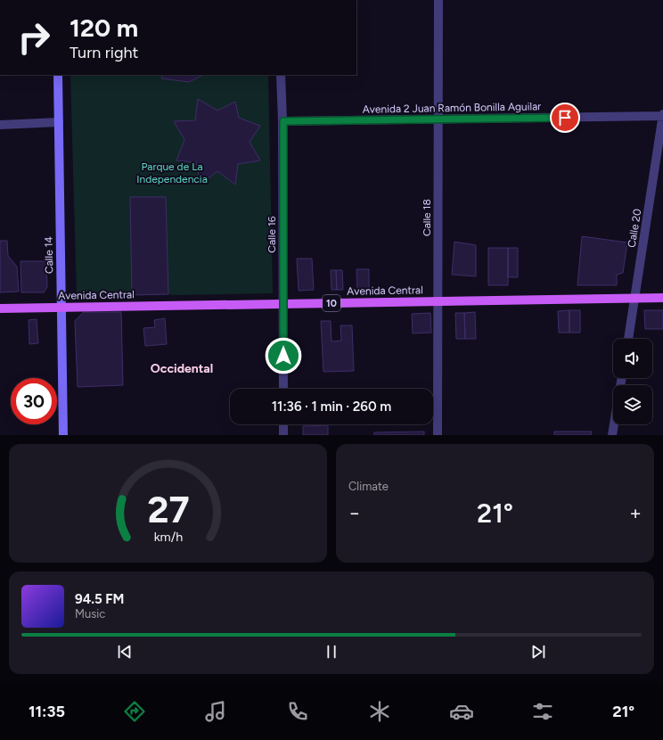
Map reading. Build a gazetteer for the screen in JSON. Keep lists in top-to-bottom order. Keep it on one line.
{"streets":{"main road":["Calle 14","Avenida Central","10"],"street":["Avenida 2 Juan Ramón Bonilla Aguilar","Calle 18","Calle 20","Calle 16"]},"crossings":[["Avenida 2 Juan Ramón Bonilla Aguilar","Calle 18"],["Avenida 2 Juan Ramón Bonilla Aguilar","Calle 20"],["Avenida 2 Juan Ramón Bonilla Aguilar","Calle 16"],["Calle 18","Avenida Central"],["Calle 20","Avenida Central"],["Calle 16","Avenida Central"],["Calle 14","Avenida Central"]],"districts":["Occidental"],"parks":["Parque de La Independencia"],"page":{"turn":["120 m","Turn right"],"limit":"30","trip":"11:36 · 1 min · 260 m","tile":"Climate","heat":["−","21°","+"],"song":["94.5 FM","Music"],"tabs":["11:35","21°"],"gauge":["27","km/h"]}}
